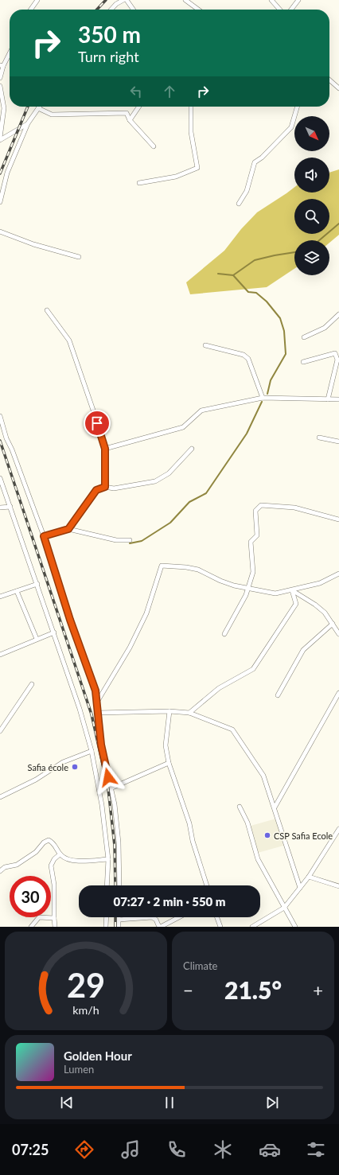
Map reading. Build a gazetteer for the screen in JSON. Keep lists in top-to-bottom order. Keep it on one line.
{"places":["Safia école","CSP Safia Ecole"],"north":"bottom right","page":{"turn":["350 m","Turn right"],"limit":"30","trip":"07:27 · 2 min · 550 m","tile":"Climate","heat":["−","21.5°","+"],"song":["Golden Hour","Lumen"],"tabs":"07:25","gauge":["29","km/h"]}}
